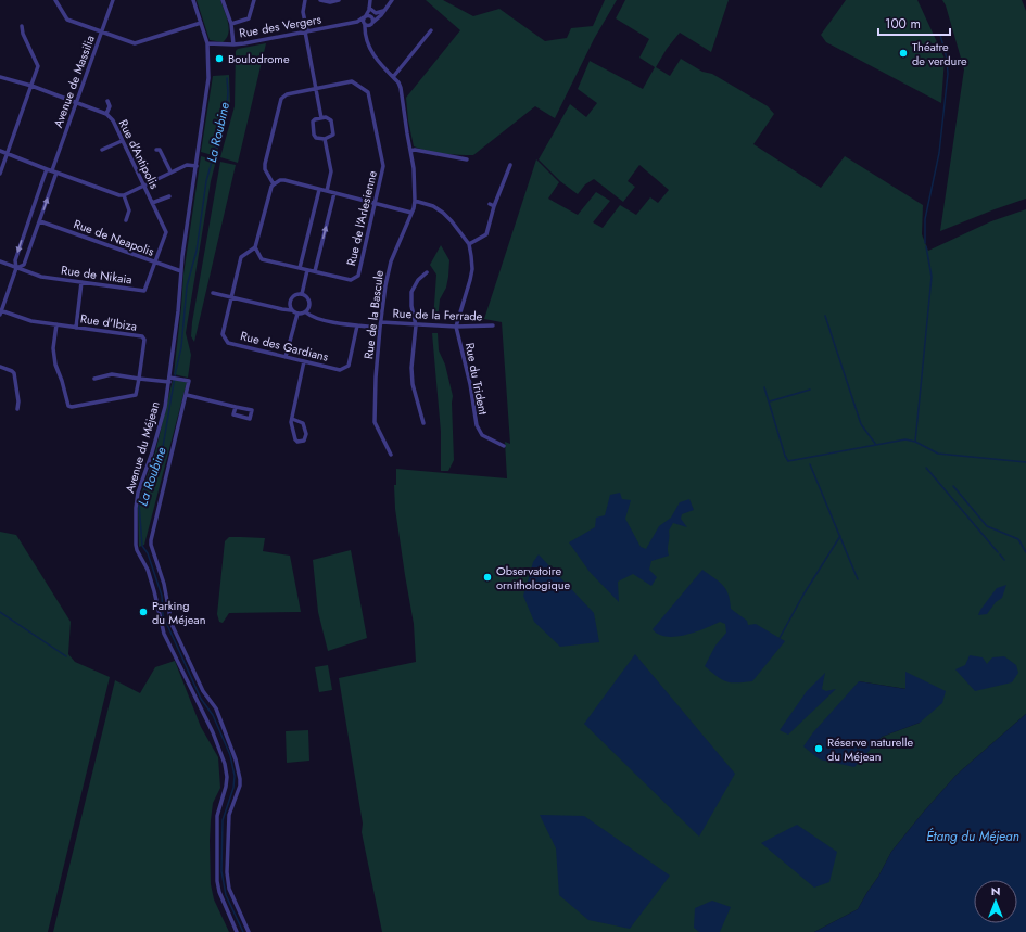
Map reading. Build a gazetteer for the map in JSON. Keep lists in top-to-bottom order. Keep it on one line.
{"streets":{"street":["Rue des Vergers","Avenue de Massilia","Rue d'Antipolis","Rue de l'Arlesienne","Rue de Neapolis","Rue de Nikaia","Rue de la Bascule","Rue de la Ferrade","Rue d'Ibiza","Rue des Gardians","Rue du Trident","Avenue du Méjean"]},"crossings":[["Rue des Vergers","Rue de la Bascule"],["Rue des Vergers","Avenue du Méjean"],["Avenue de Massilia","Rue d'Antipolis"],["Avenue de Massilia","Rue de Neapolis"],["Avenue de Massilia","Rue de Nikaia"],["Avenue de Massilia","Rue d'Ibiza"],["Rue d'Antipolis","Rue de Neapolis"],["Rue d'Antipolis","Rue de Nikaia"],["Rue de l'Arlesienne","Rue des Gardians"],["Rue de Neapolis","Rue de Nikaia"],["Rue de Neapolis","Avenue du Méjean"],["Rue de la Bascule","Rue de la Ferrade"],["Rue de la Ferrade","Rue du Trident"]],"water":["La Roubine","Étang du Méjean"],"places":["Théatre de verdure","Boulodrome","Observatoire ornithologique","Parking du Méjean","Réserve naturelle du Méjean"],"scale_bar":"100 m","north":"top"}
